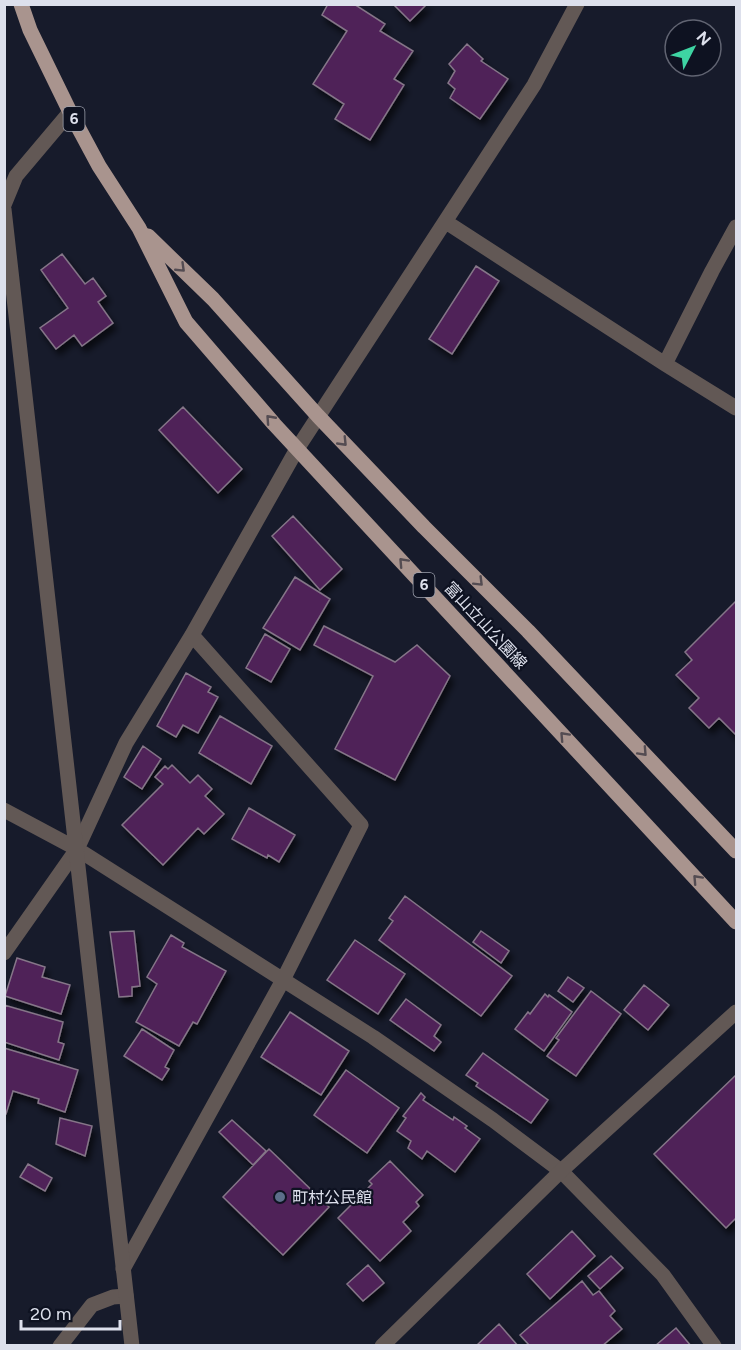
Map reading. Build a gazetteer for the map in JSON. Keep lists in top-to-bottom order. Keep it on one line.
{"streets":{"main road":["6","富山立山公園線"]},"places":["町村公民館"],"scale_bar":"20 m","north":"top right"}
